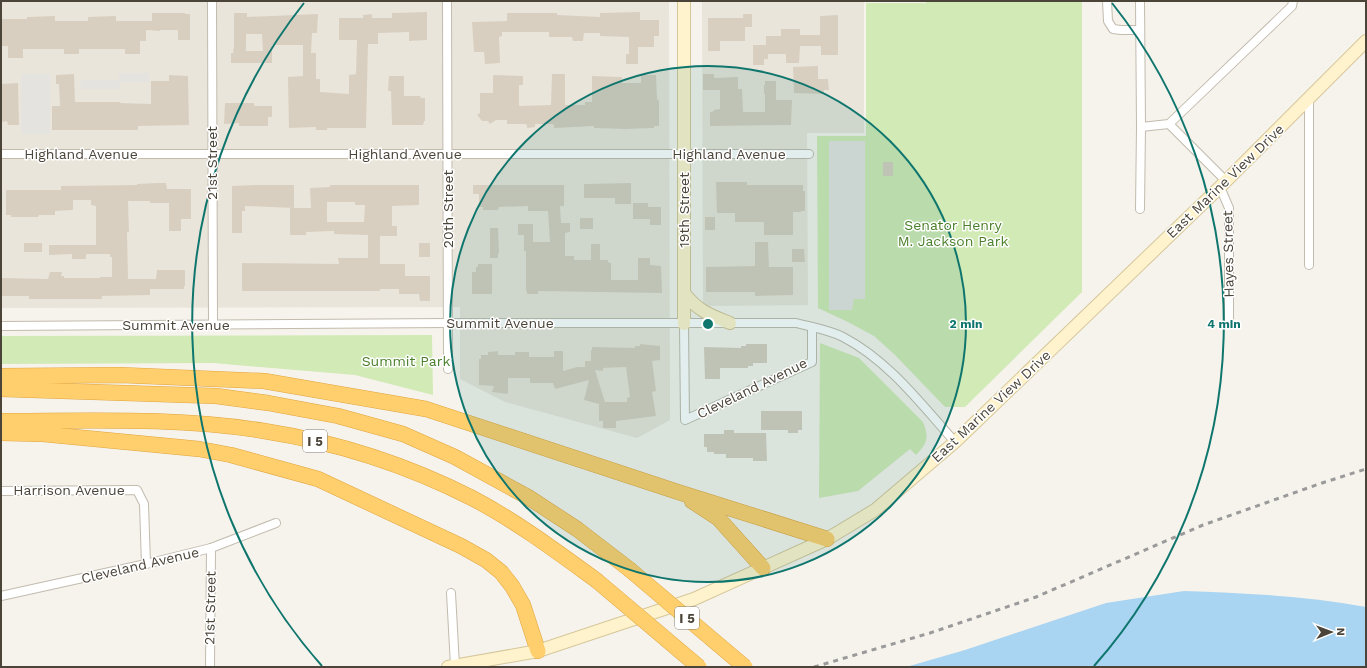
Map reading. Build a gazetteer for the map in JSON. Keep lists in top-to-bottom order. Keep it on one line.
{"streets":{"highway":["I 5"],"main road":["East Marine View Drive","19th Street"],"street":["Highland Avenue","21st Street","20th Street","Hayes Street","Summit Avenue","Cleveland Avenue","Harrison Avenue"]},"crossings":[["Highland Avenue","21st Street"],["Highland Avenue","20th Street"],["Highland Avenue","19th Street"],["21st Street","Summit Avenue"],["21st Street","Cleveland Avenue"],["East Marine View Drive","Hayes Street"],["East Marine View Drive","Summit Avenue"],["20th Street","Summit Avenue"],["19th Street","Summit Avenue"],["19th Street","Cleveland Avenue"],["Summit Avenue","Cleveland Avenue"],["Cleveland Avenue","Harrison Avenue"]],"parks":["Senator Henry M. Jackson Park","Summit Park"],"north":"right","rings":["2 min","4 min"]}
